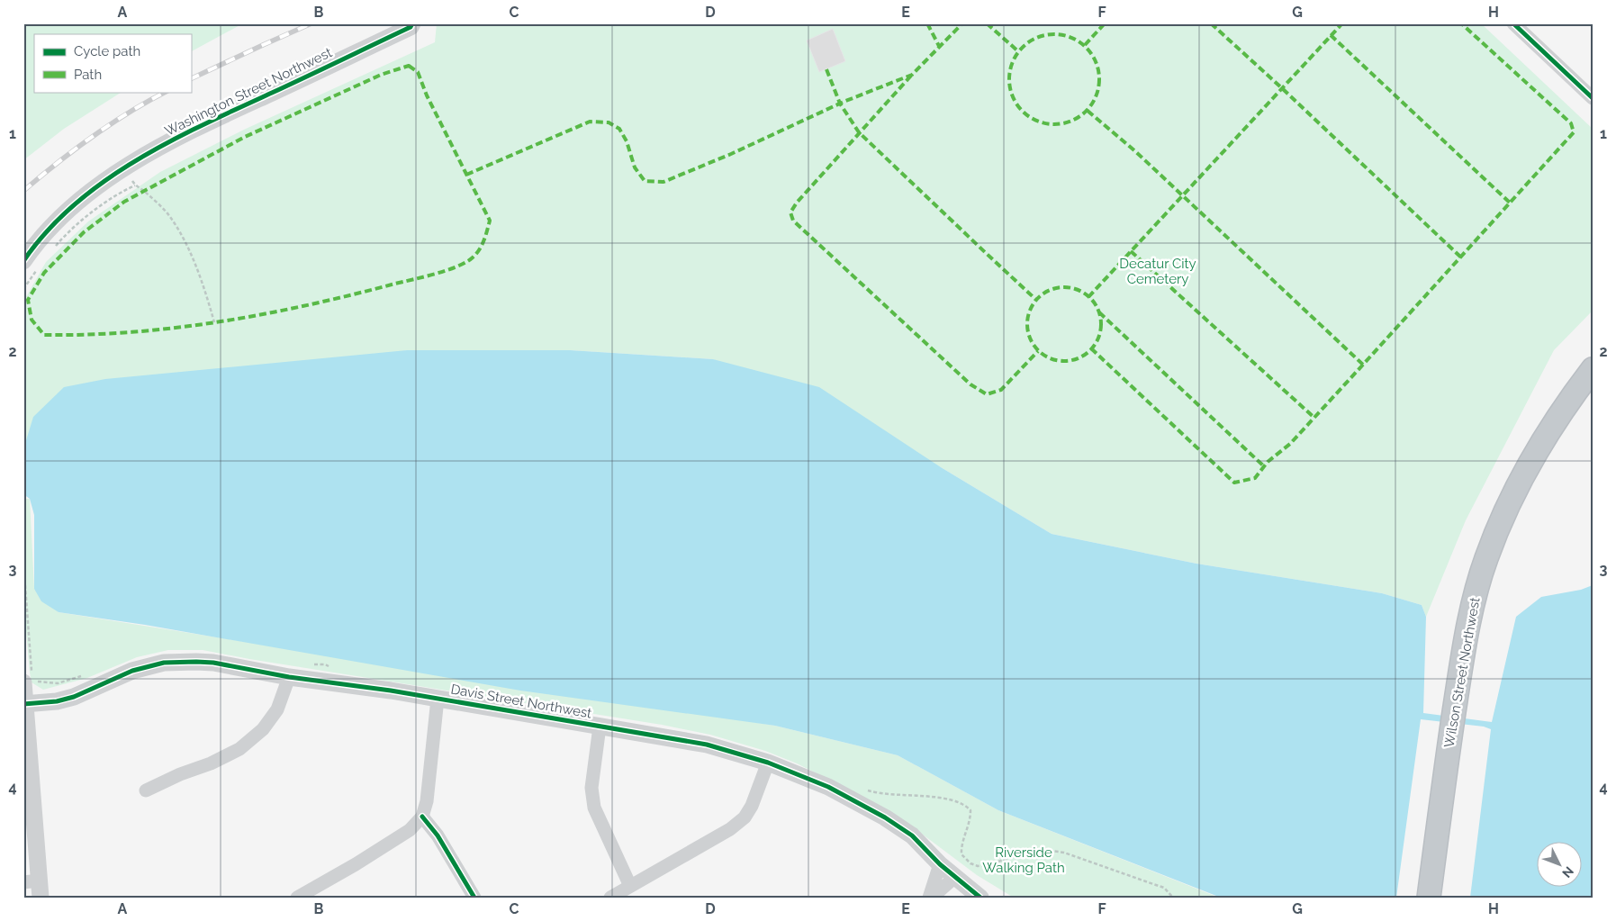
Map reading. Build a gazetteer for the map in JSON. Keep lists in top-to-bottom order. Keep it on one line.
{"streets":{"highway":["Wilson Street Northwest"],"street":["Washington Street Northwest","Davis Street Northwest"]},"parks":["Decatur City Cemetery","Riverside Walking Path"],"legend":["Cycle path","Path"],"north":"bottom right","grid":{"columns":["A","B","C","D","E","F","G","H"],"rows":["1","2","3","4"]}}
